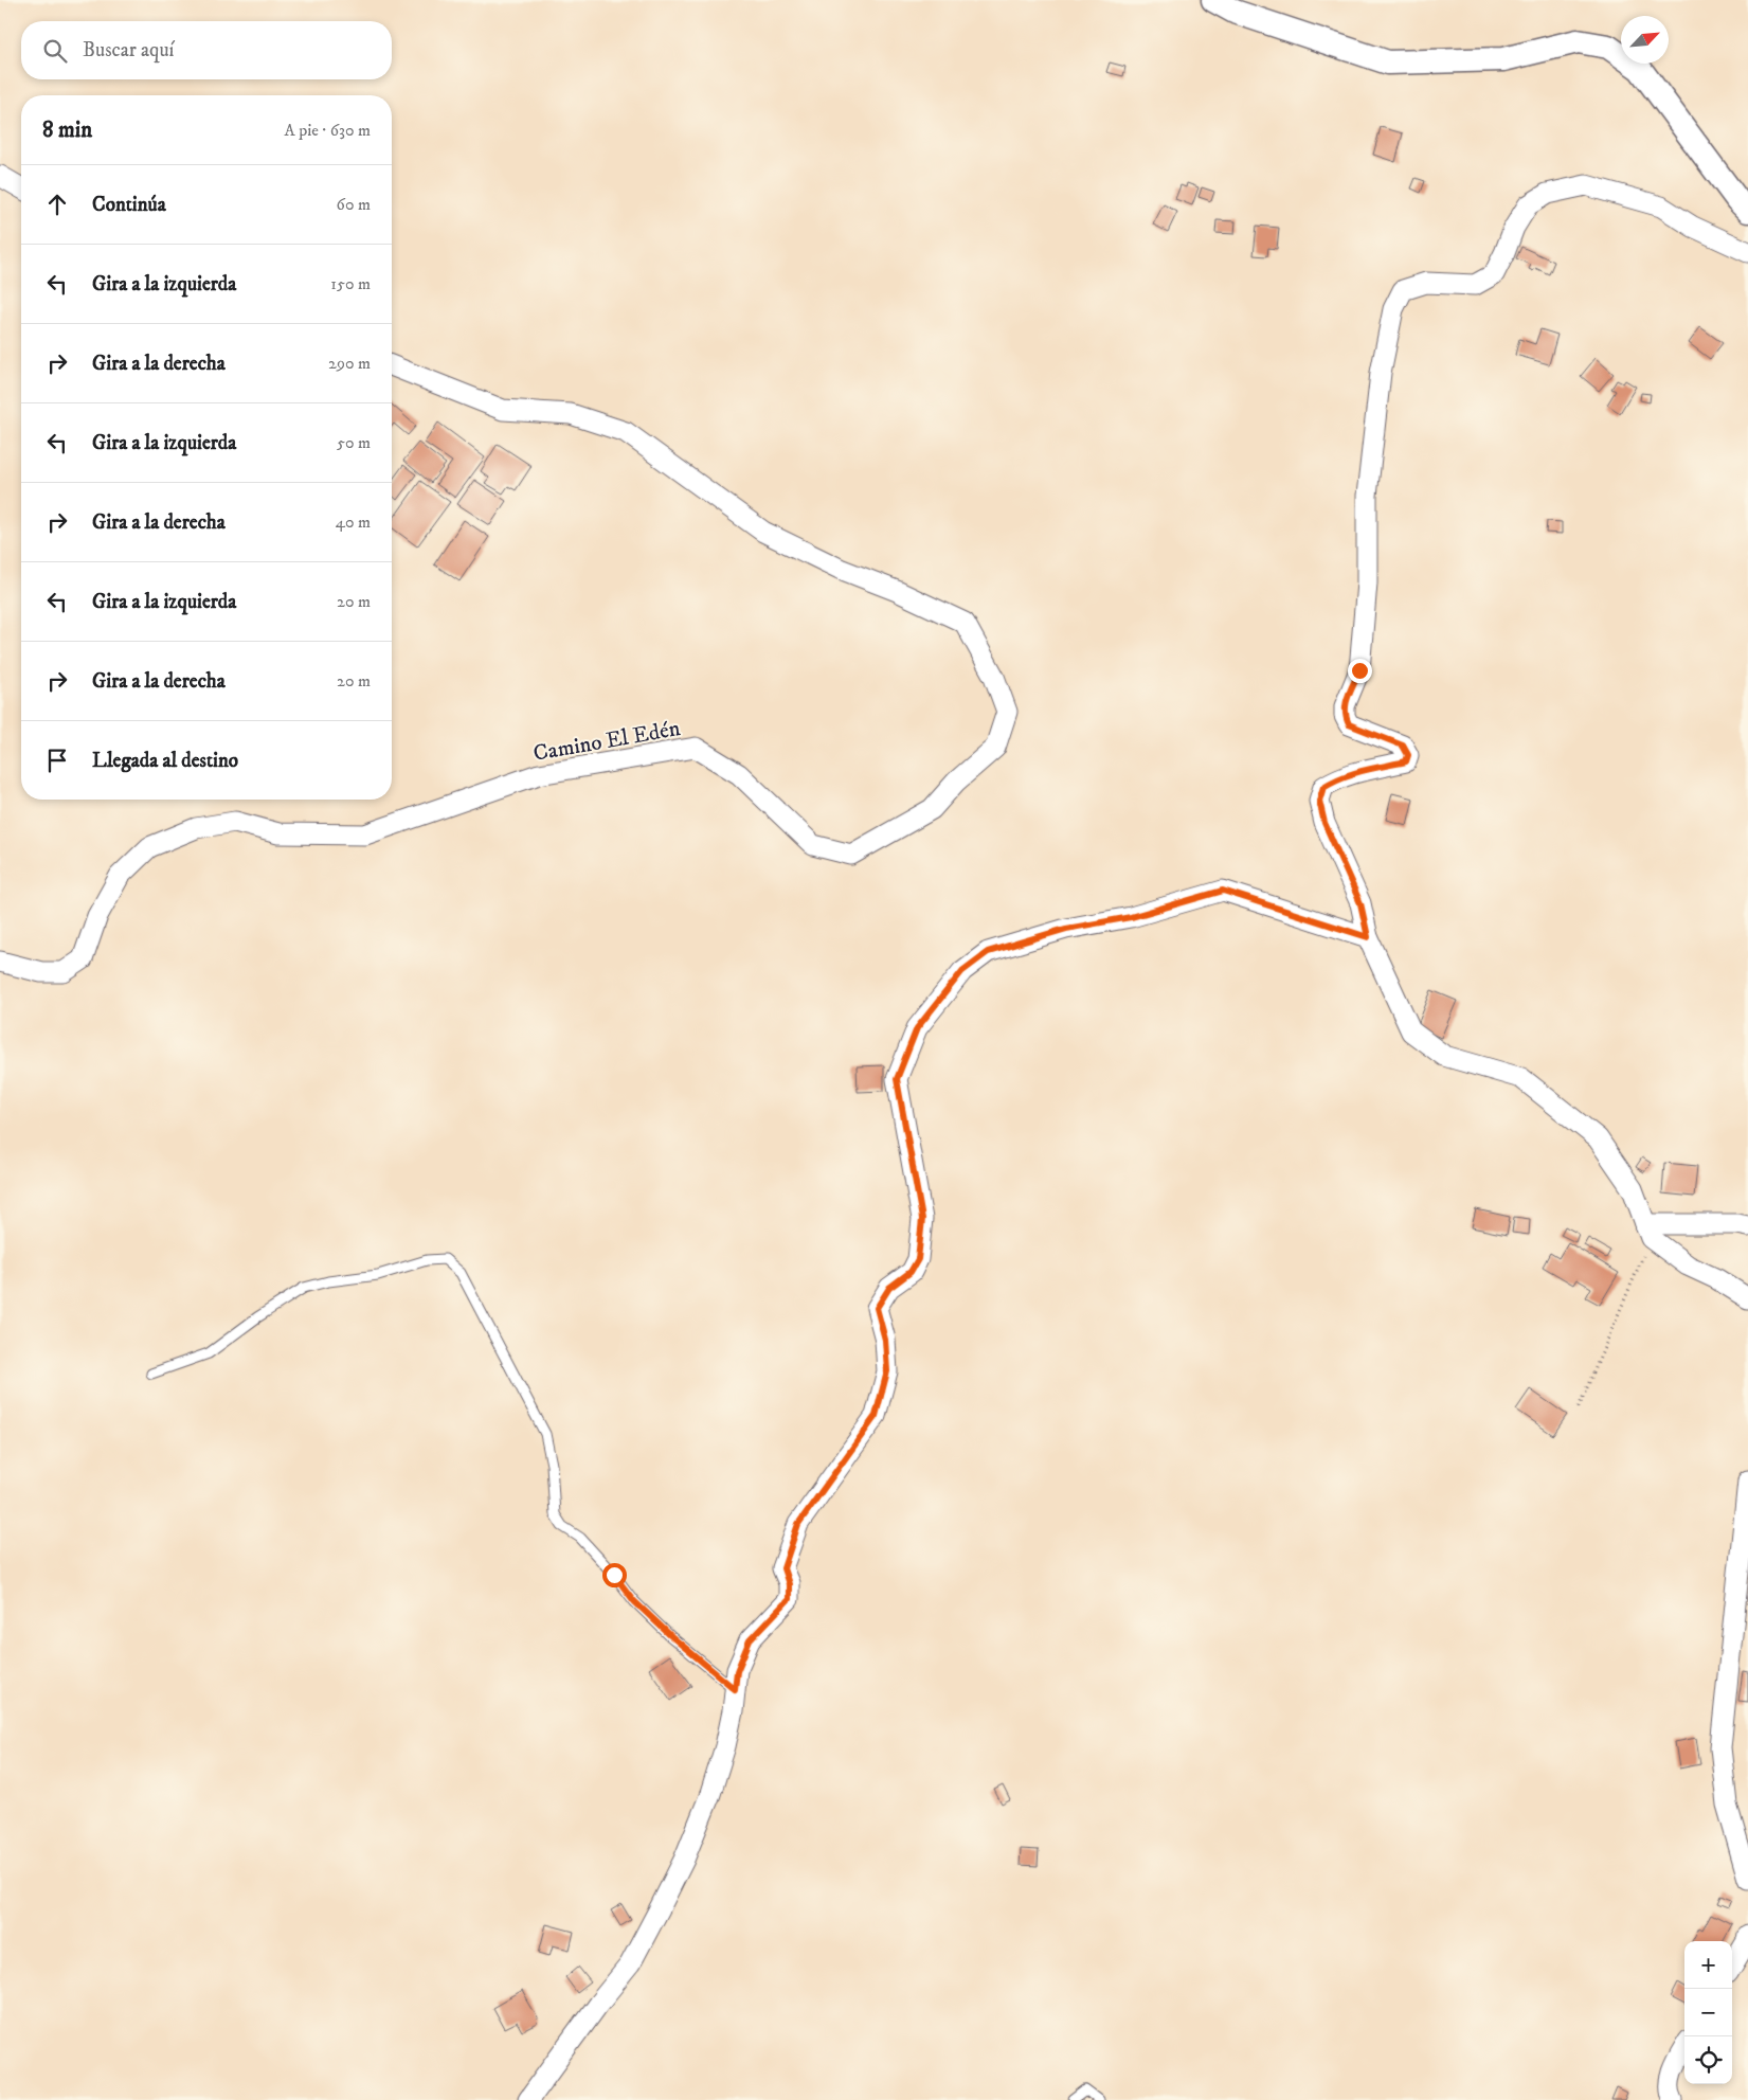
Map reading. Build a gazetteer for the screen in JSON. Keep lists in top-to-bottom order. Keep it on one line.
{"streets":{"street":["Camino El Edén"]},"north":"top right","page":{"search":"Buscar aquí","heading":["8 min","A pie · 630 m"],"list":[["Continúa","60 m"],["Gira a la izquierda","150 m"],["Gira a la derecha","290 m"],["Gira a la izquierda","50 m"],["Gira a la derecha","40 m"],["Gira a la izquierda","20 m"],["Gira a la derecha","20 m"],"Llegada al destino"],"map_buttons":["+","−"]}}
